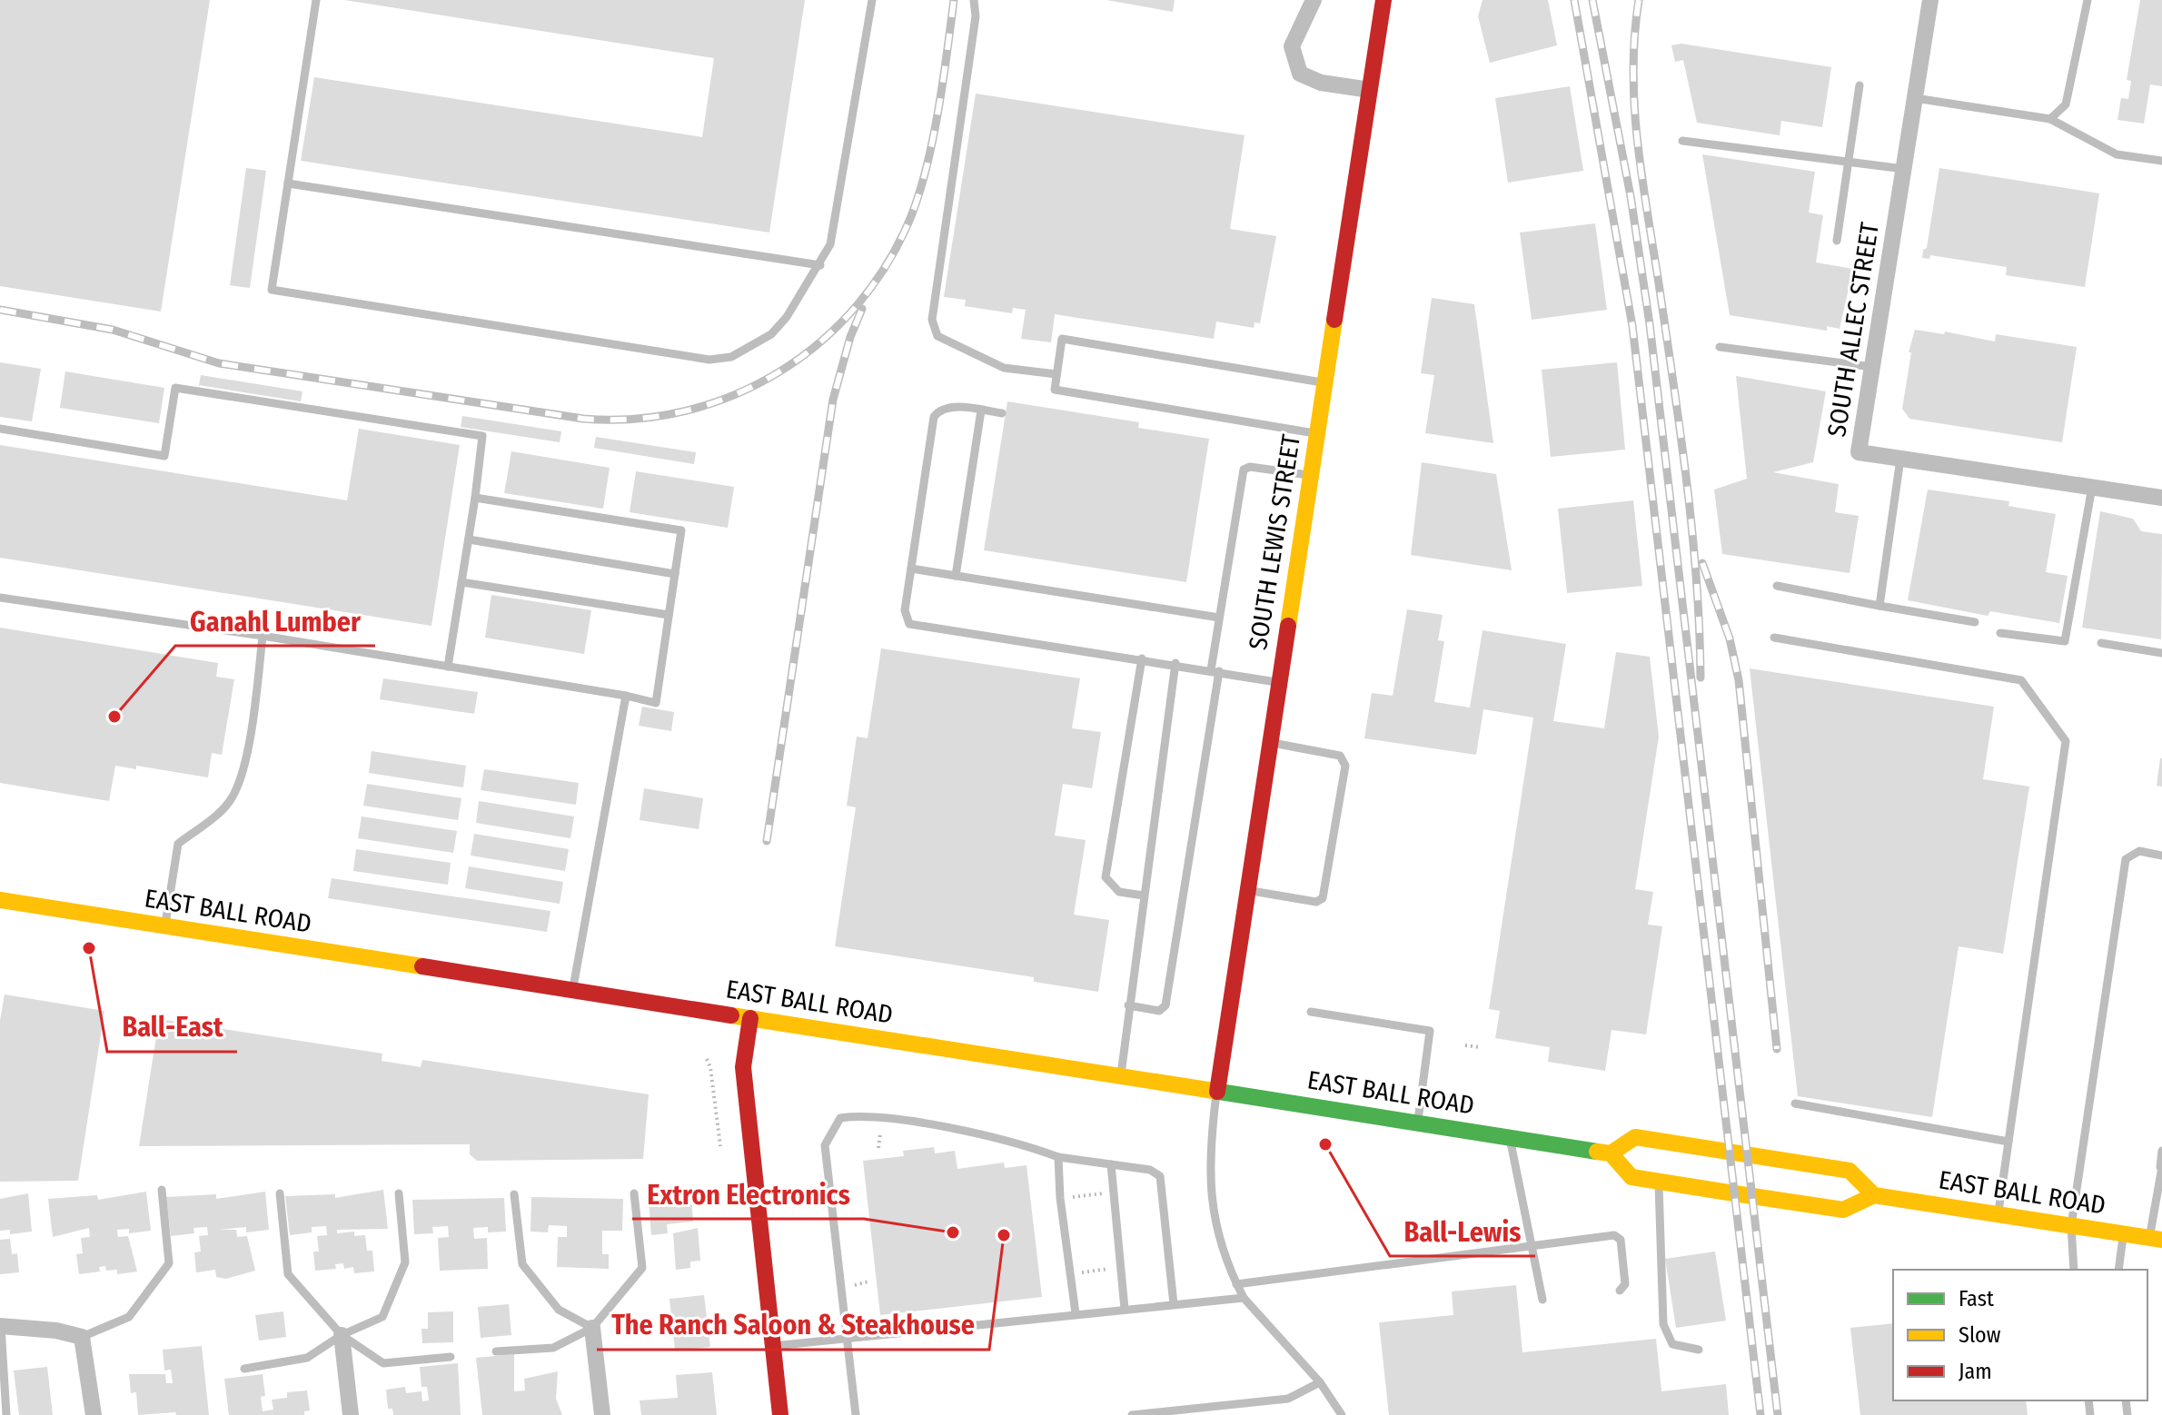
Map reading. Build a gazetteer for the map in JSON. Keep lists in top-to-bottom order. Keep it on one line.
{"streets":{"main road":["SOUTH LEWIS STREET","EAST BALL ROAD"],"street":["SOUTH ALLEC STREET"]},"crossings":[["SOUTH LEWIS STREET","EAST BALL ROAD"]],"places":["Ganahl Lumber","Ball-East","Ball-Lewis","Extron Electronics","The Ranch Saloon & Steakhouse"],"legend":["Fast","Slow","Jam"]}
